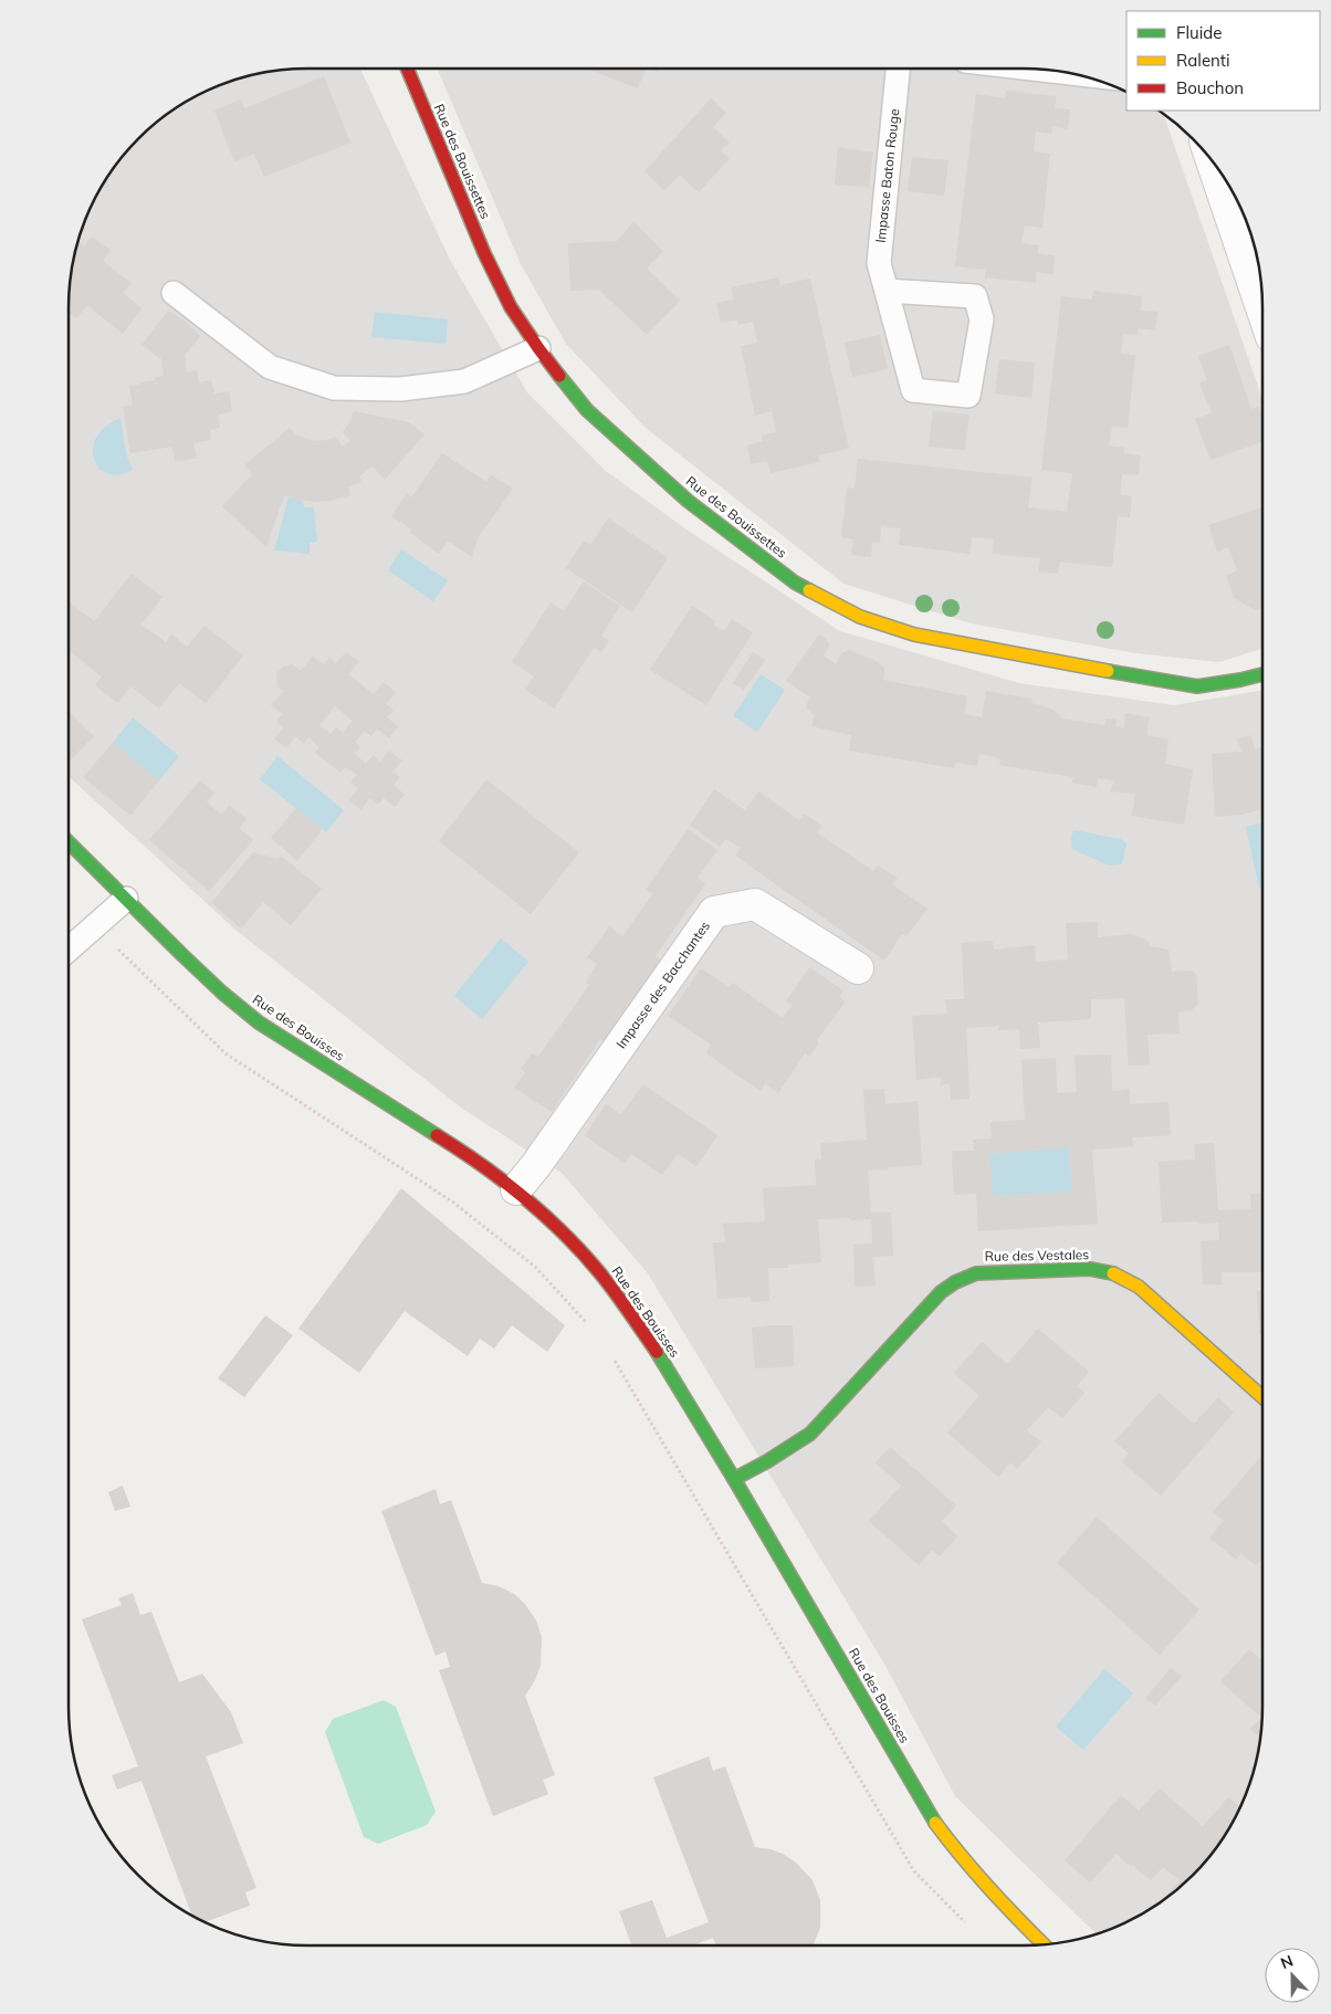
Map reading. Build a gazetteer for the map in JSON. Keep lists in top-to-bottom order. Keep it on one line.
{"streets":{"street":["Rue des Bouissettes","Impasse des Bacchantes","Rue des Bouisses","Rue des Vestales"],"lane":["Impasse Baton Rouge"]},"crossings":[["Impasse des Bacchantes","Rue des Bouisses"],["Rue des Bouisses","Rue des Vestales"]],"legend":["Fluide","Ralenti","Bouchon"],"north":"top"}
